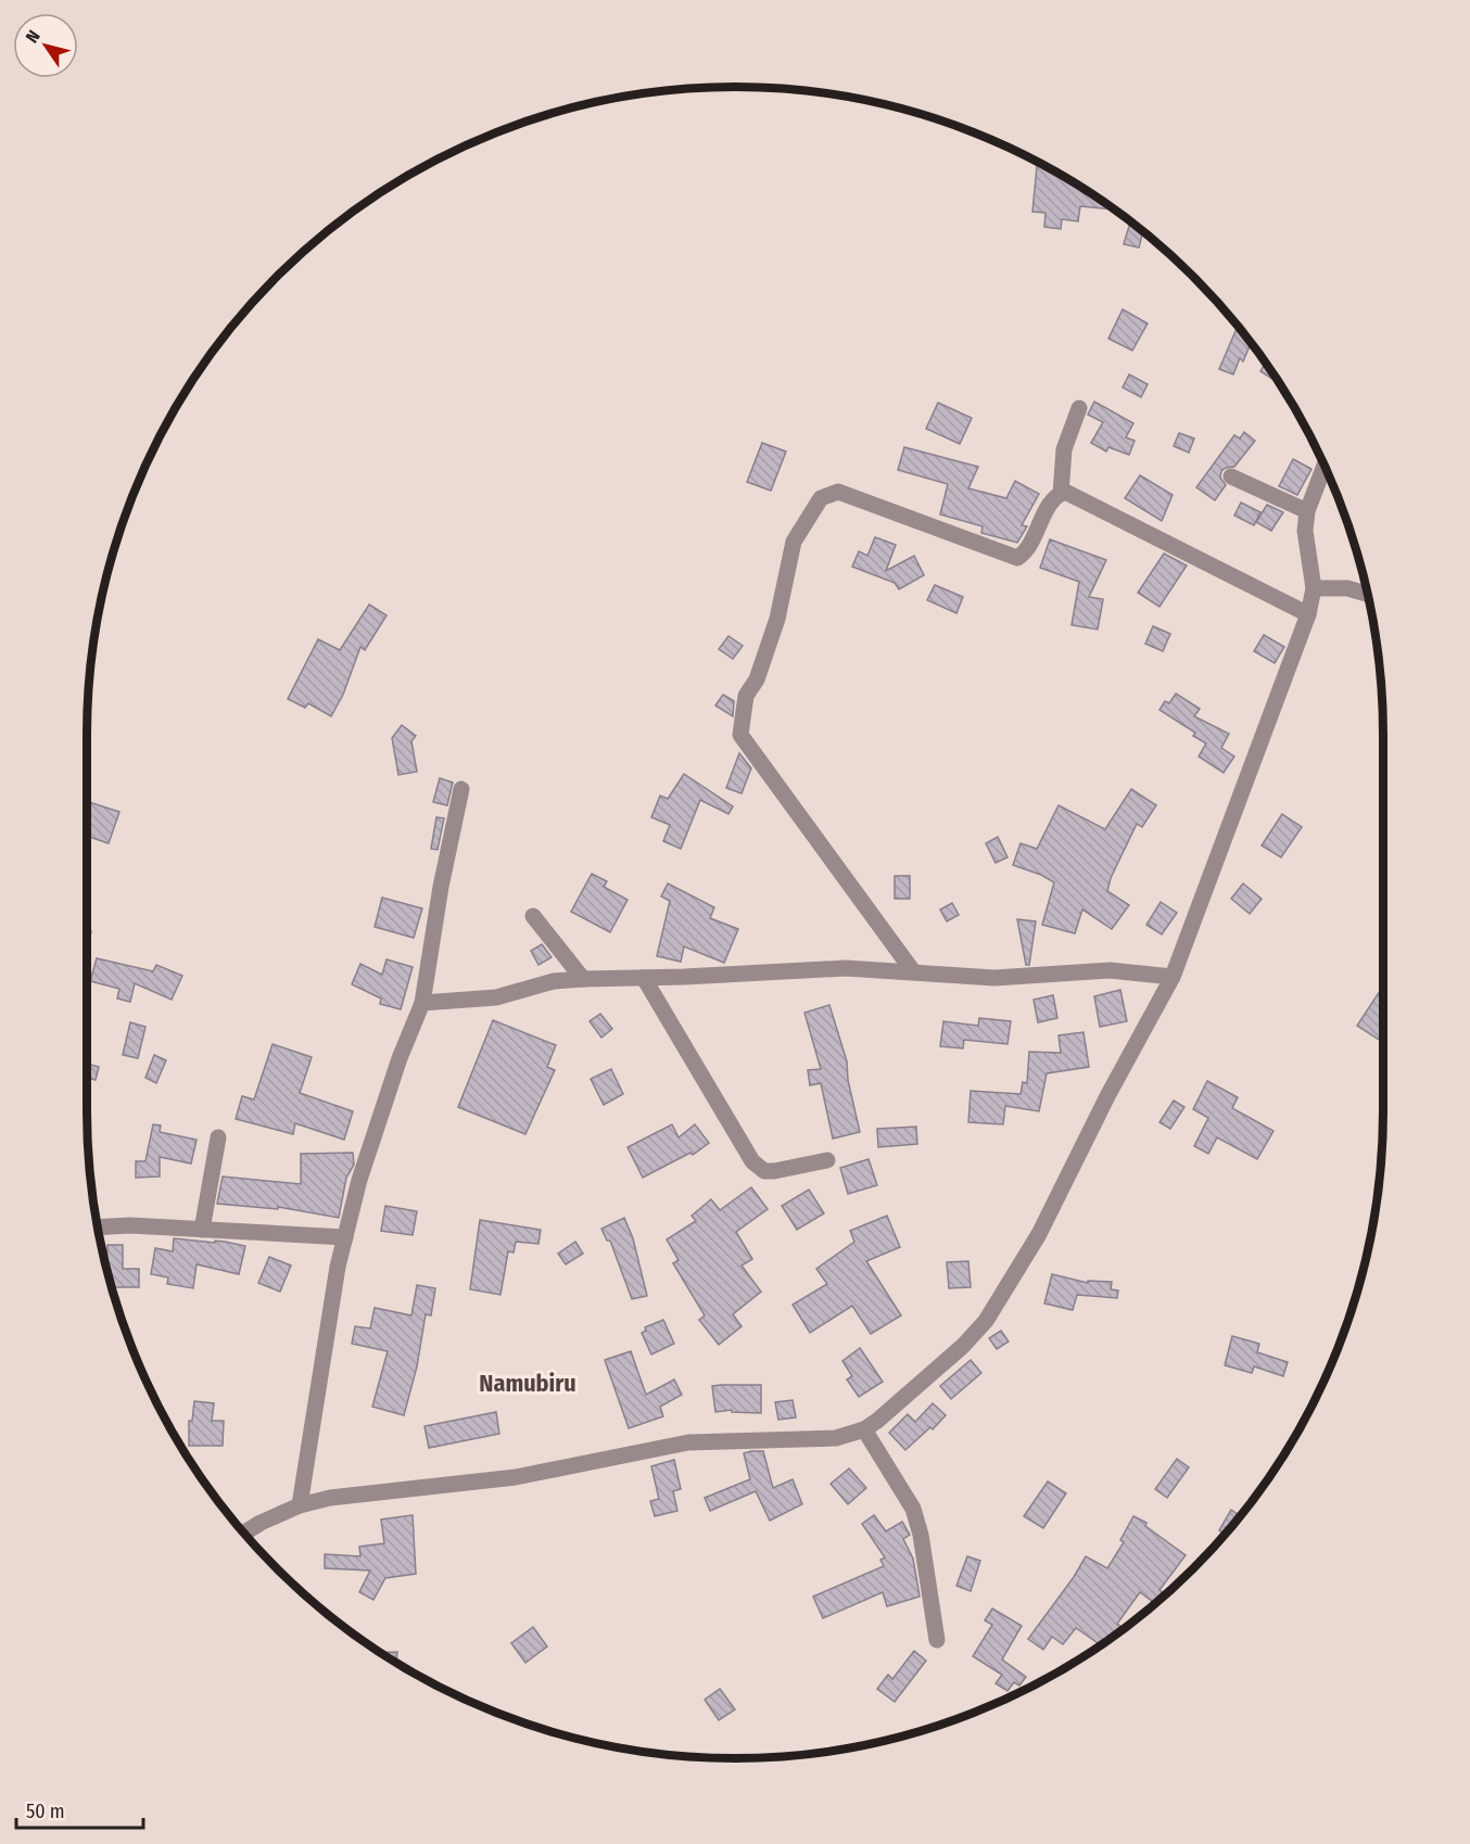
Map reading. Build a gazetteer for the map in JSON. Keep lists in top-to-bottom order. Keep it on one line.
{"districts":["Namubiru"],"scale_bar":"50 m","north":"top left"}
